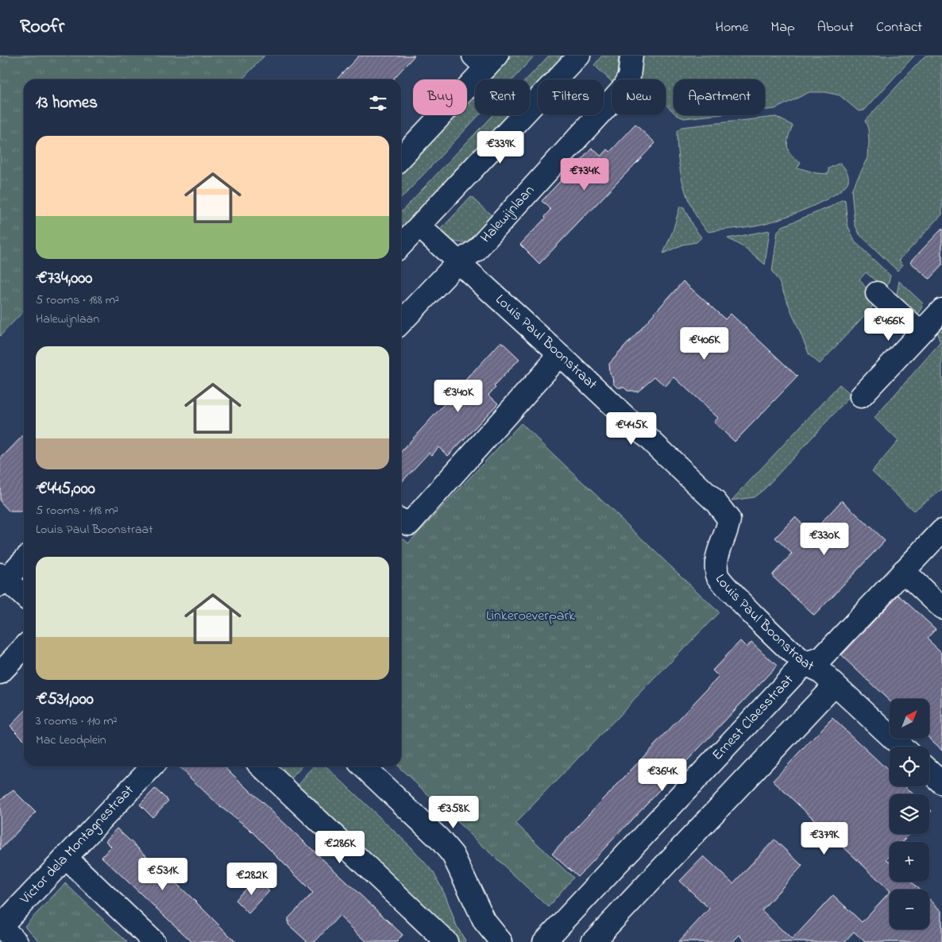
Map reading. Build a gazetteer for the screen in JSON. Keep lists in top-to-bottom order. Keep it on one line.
{"streets":{"street":["Halewijnlaan","Louis Paul Boonstraat","Ernest Claesstraat","Victor dela Montagnestraat"]},"crossings":[["Halewijnlaan","Louis Paul Boonstraat"],["Louis Paul Boonstraat","Ernest Claesstraat"]],"parks":["Linkeroeverpark"],"north":"top right","page":{"header":"Roofr","nav":["Home","Map","About","Contact"],"chip":["Buy","Rent","Filters","New","Apartment"],"heading":"13 homes","list":[{"name":"€734,000","note":"5 rooms · 188 m² · Halewijnlaan"},{"name":"€445,000","note":"5 rooms · 118 m² · Louis Paul Boonstraat"},{"name":"€531,000","note":"3 rooms · 110 m² · Mac Leodplein"}],"price":["€339K","€734K","€466K","€406K","€340K","€445K","€330K","€364K","€358K","€379K","€286K","€531K","€282K"],"map_buttons":["+","−"]}}
